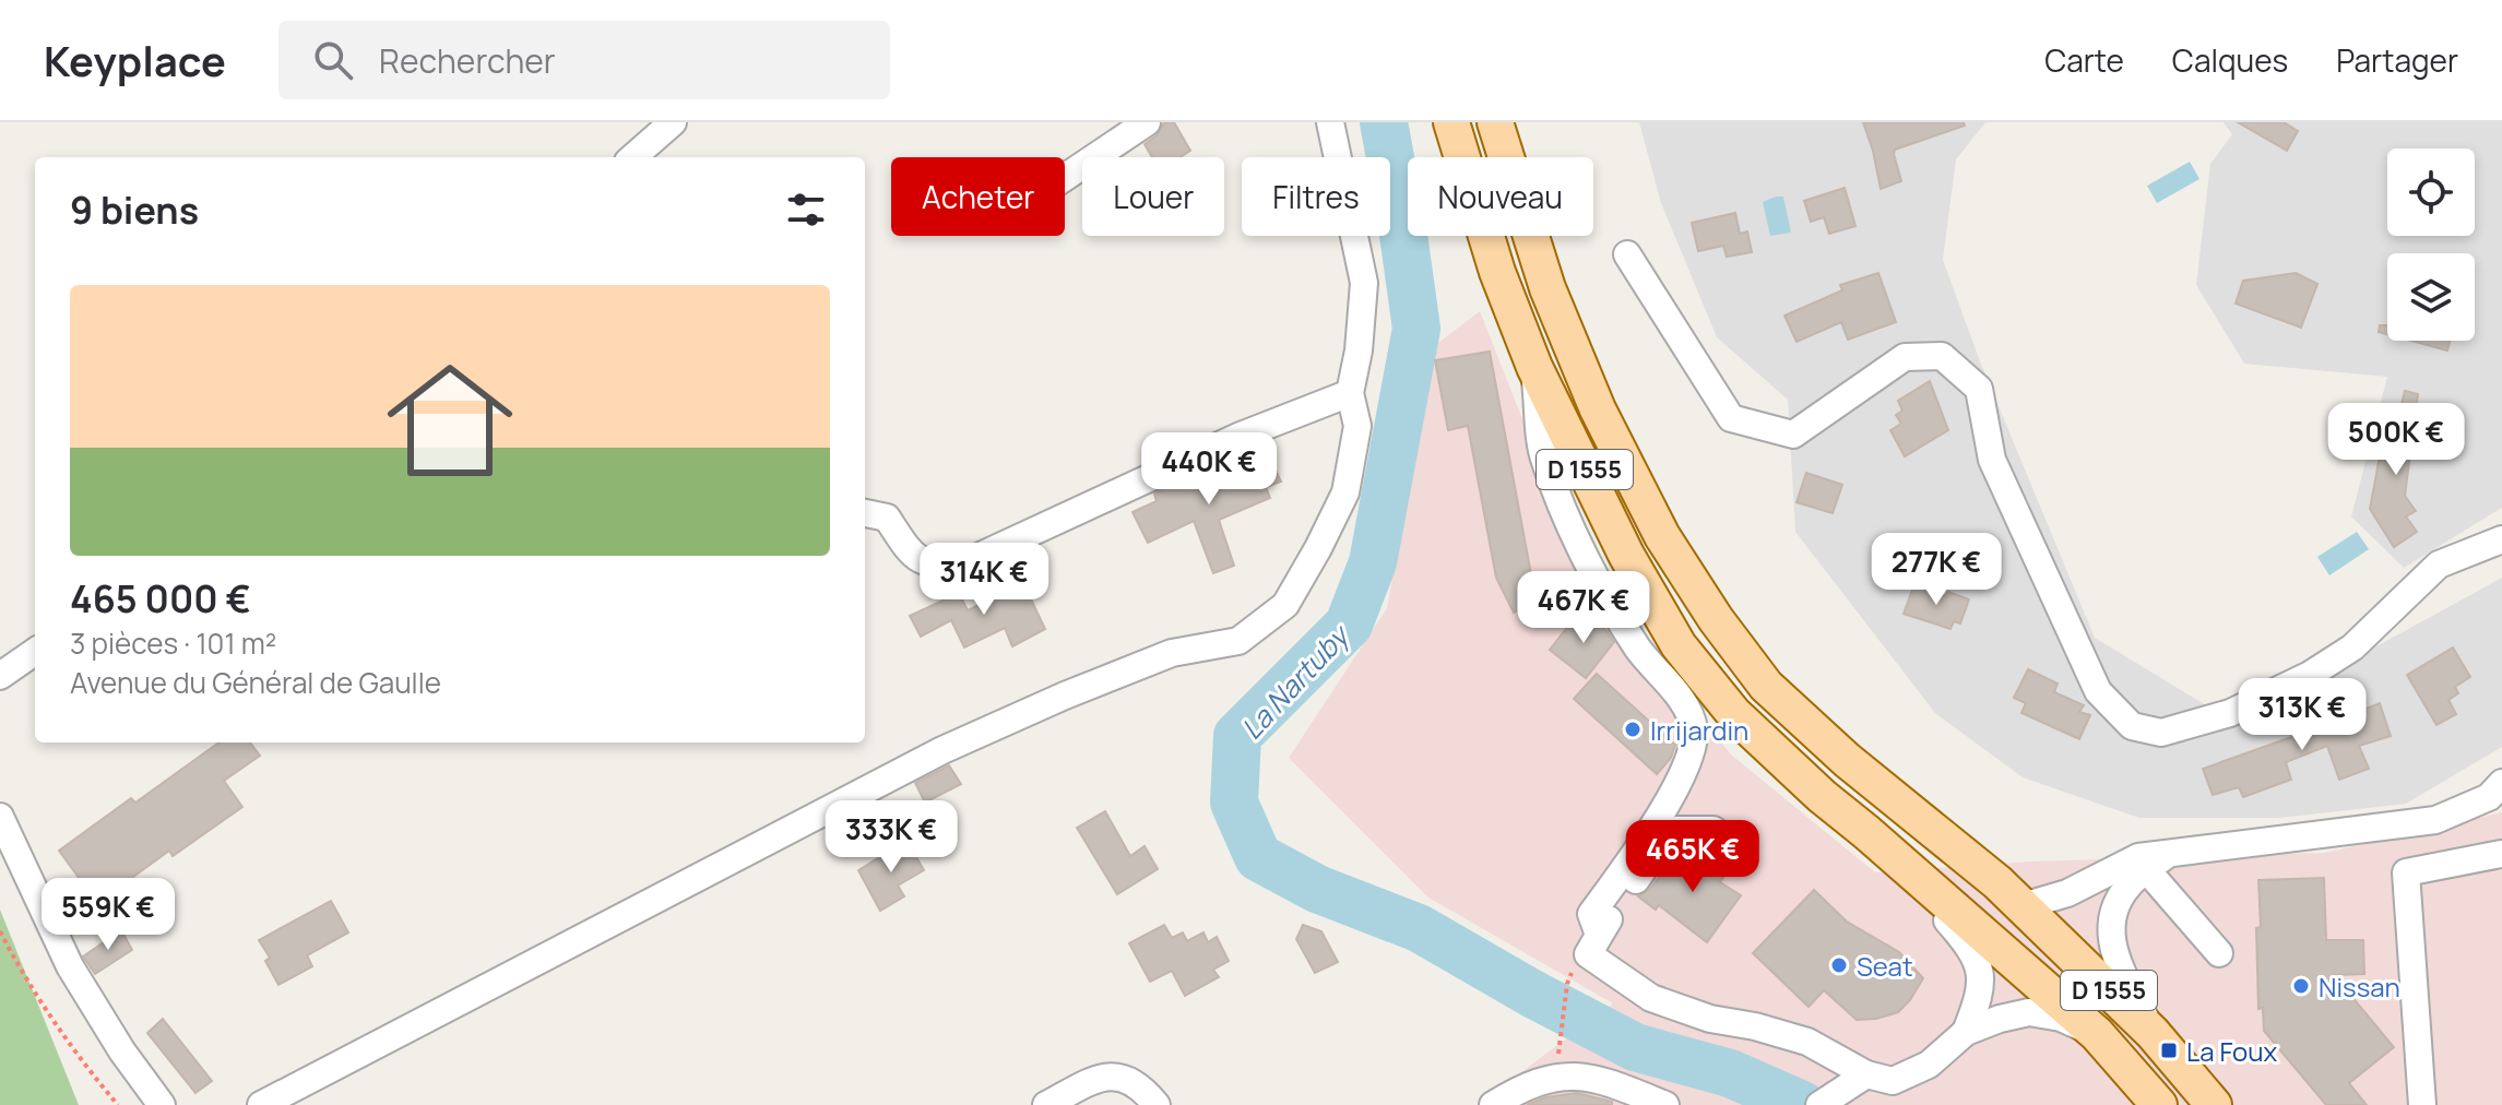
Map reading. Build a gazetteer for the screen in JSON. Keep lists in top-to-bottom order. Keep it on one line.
{"streets":{"main road":["D 1555"]},"water":["La Nartuby"],"places":{"other":["Irrijardin","Seat","Nissan"],"transit":["La Foux"]},"page":{"header":"Keyplace","search":"Rechercher","nav":["Carte","Calques","Partager"],"chip":["Acheter","Louer","Filtres","Nouveau"],"heading":"9 biens","list":[{"name":"465 000 €","note":"3 pièces · 101 m² · Avenue du Général de Gaulle"}],"price":["500K €","440K €","277K €","314K €","467K €","313K €","333K €","465K €","559K €"]}}
